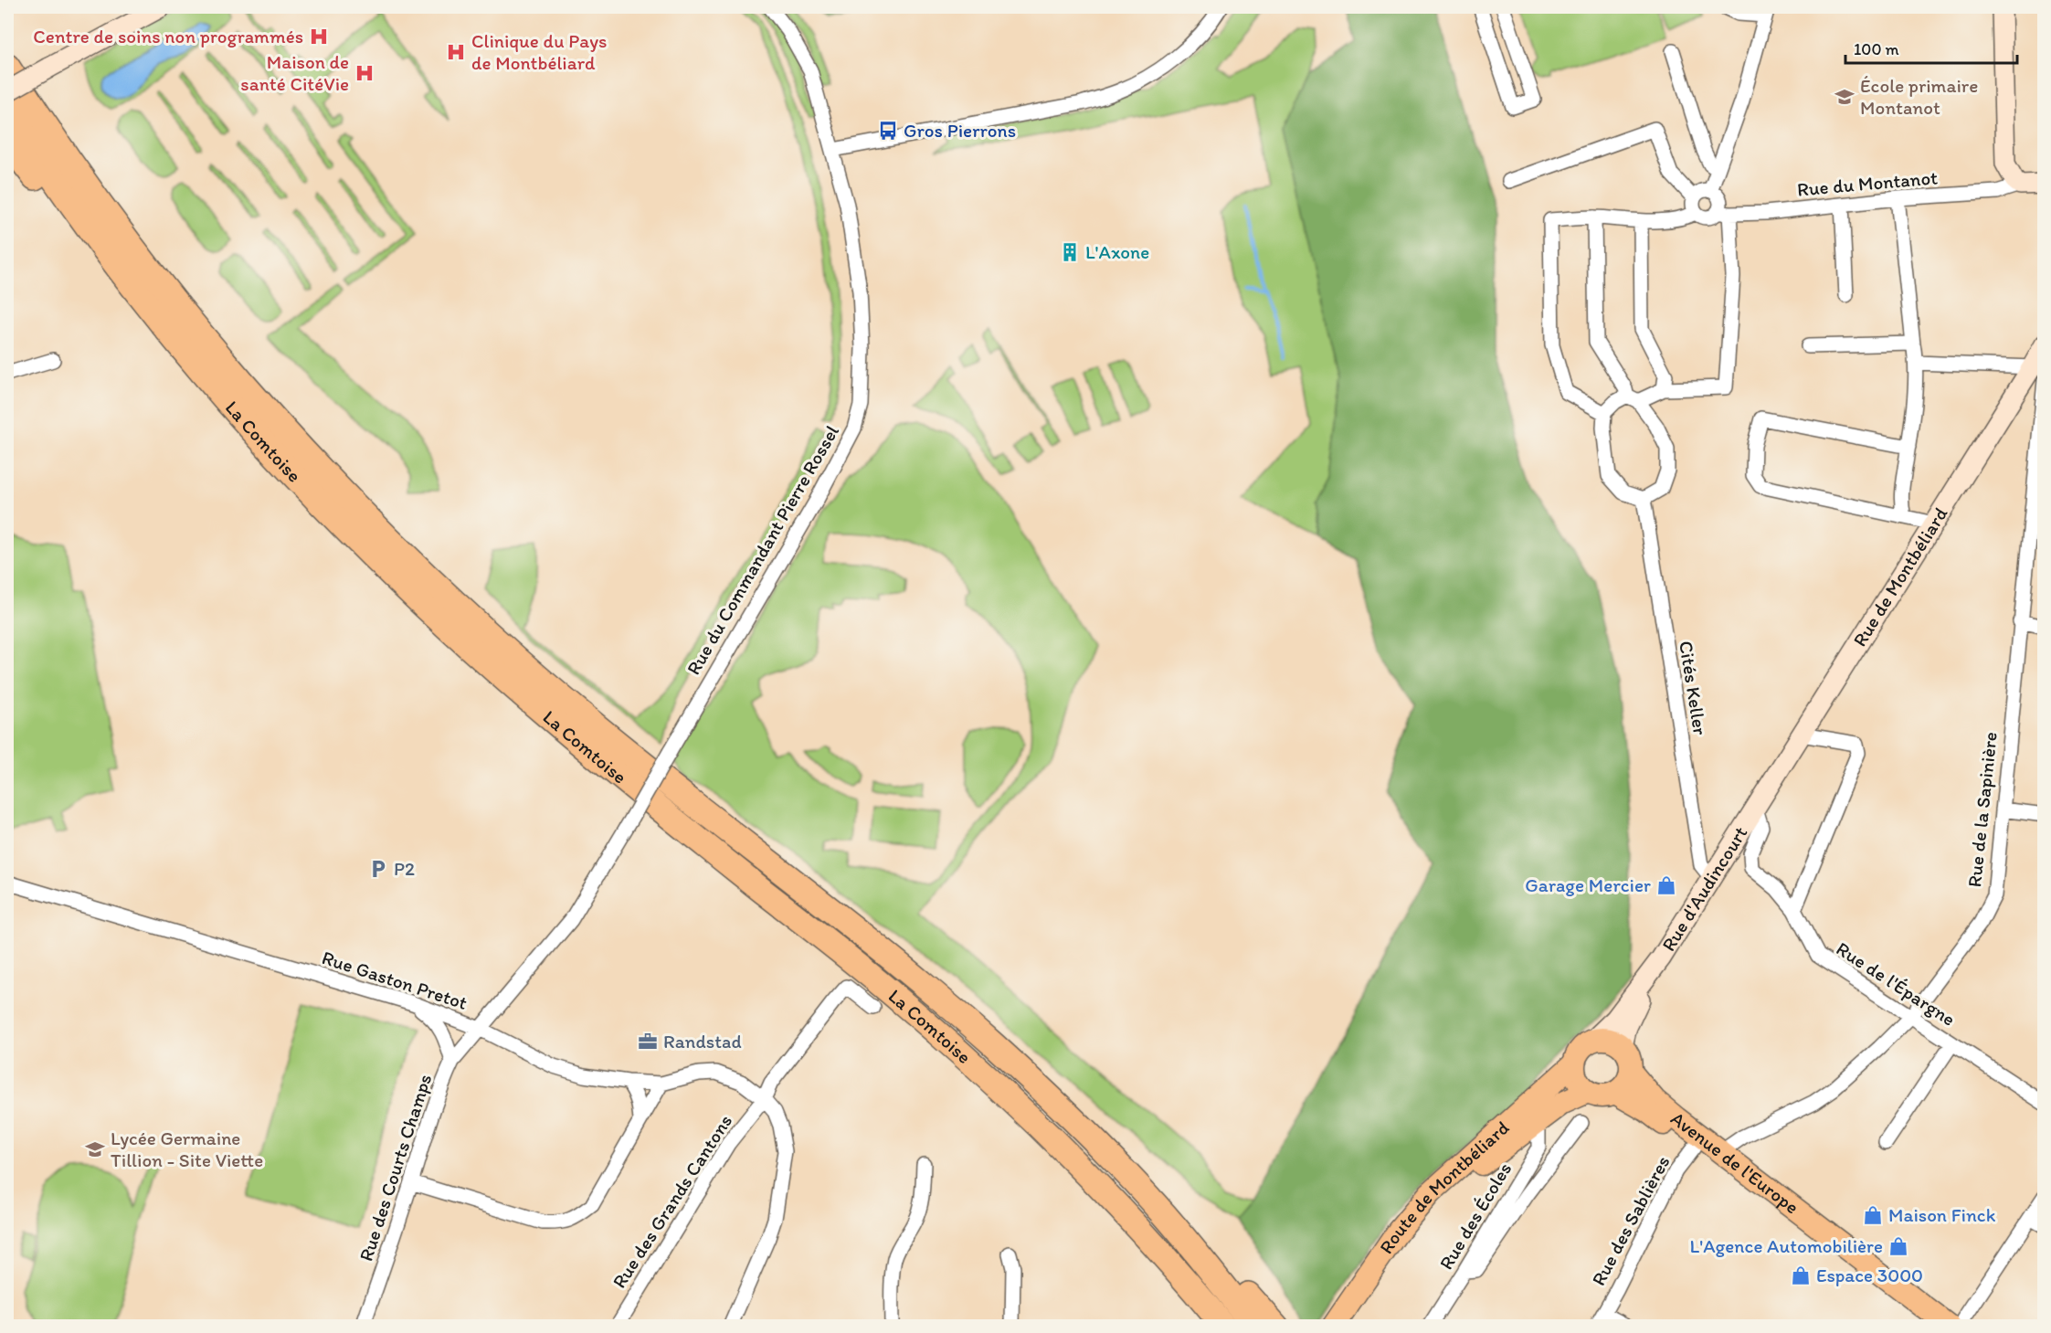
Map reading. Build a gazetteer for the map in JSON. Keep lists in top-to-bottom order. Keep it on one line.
{"streets":{"highway":["La Comtoise"],"main road":["Avenue de l'Europe","Route de Montbéliard"],"street":["Rue du Montanot","Rue du Commandant Pierre Rossel","Rue de Montbéliard","Cités Keller","Rue de la Sapinière","Rue d'Audincourt","Rue Gaston Pretot","Rue de l'Épargne","Rue des Courts Champs","Rue des Grands Cantons","Rue des Écoles","Rue des Sablières"]},"crossings":[["Rue du Commandant Pierre Rossel","Rue Gaston Pretot"],["Rue du Commandant Pierre Rossel","Rue des Courts Champs"],["Rue de Montbéliard","Rue de la Sapinière"],["Rue de Montbéliard","Rue d'Audincourt"],["Rue de Montbéliard","Rue de l'Épargne"],["Cités Keller","Rue d'Audincourt"],["Rue de la Sapinière","Rue de l'Épargne"],["Rue de la Sapinière","Avenue de l'Europe"],["Rue d'Audincourt","Rue de l'Épargne"],["Rue d'Audincourt","Avenue de l'Europe"],["Rue d'Audincourt","Route de Montbéliard"],["Rue Gaston Pretot","Rue des Courts Champs"],["Rue Gaston Pretot","Rue des Grands Cantons"],["Avenue de l'Europe","Route de Montbéliard"],["Avenue de l'Europe","Rue des Sablières"],["Route de Montbéliard","Rue des Écoles"]],"places":{"hospital":["Centre de soins non programmés","Clinique du Pays de Montbéliard","Maison de santé CitéVie"],"school or university":["École primaire Montanot","Lycée Germaine Tillion - Site Viette"],"bus stop":["Gros Pierrons"],"building":["L'Axone"],"parking":["P2"],"shop":["Garage Mercier","Maison Finck","L'Agence Automobilière","Espace 3000"],"office":["Randstad"]},"scale_bar":"100 m"}
